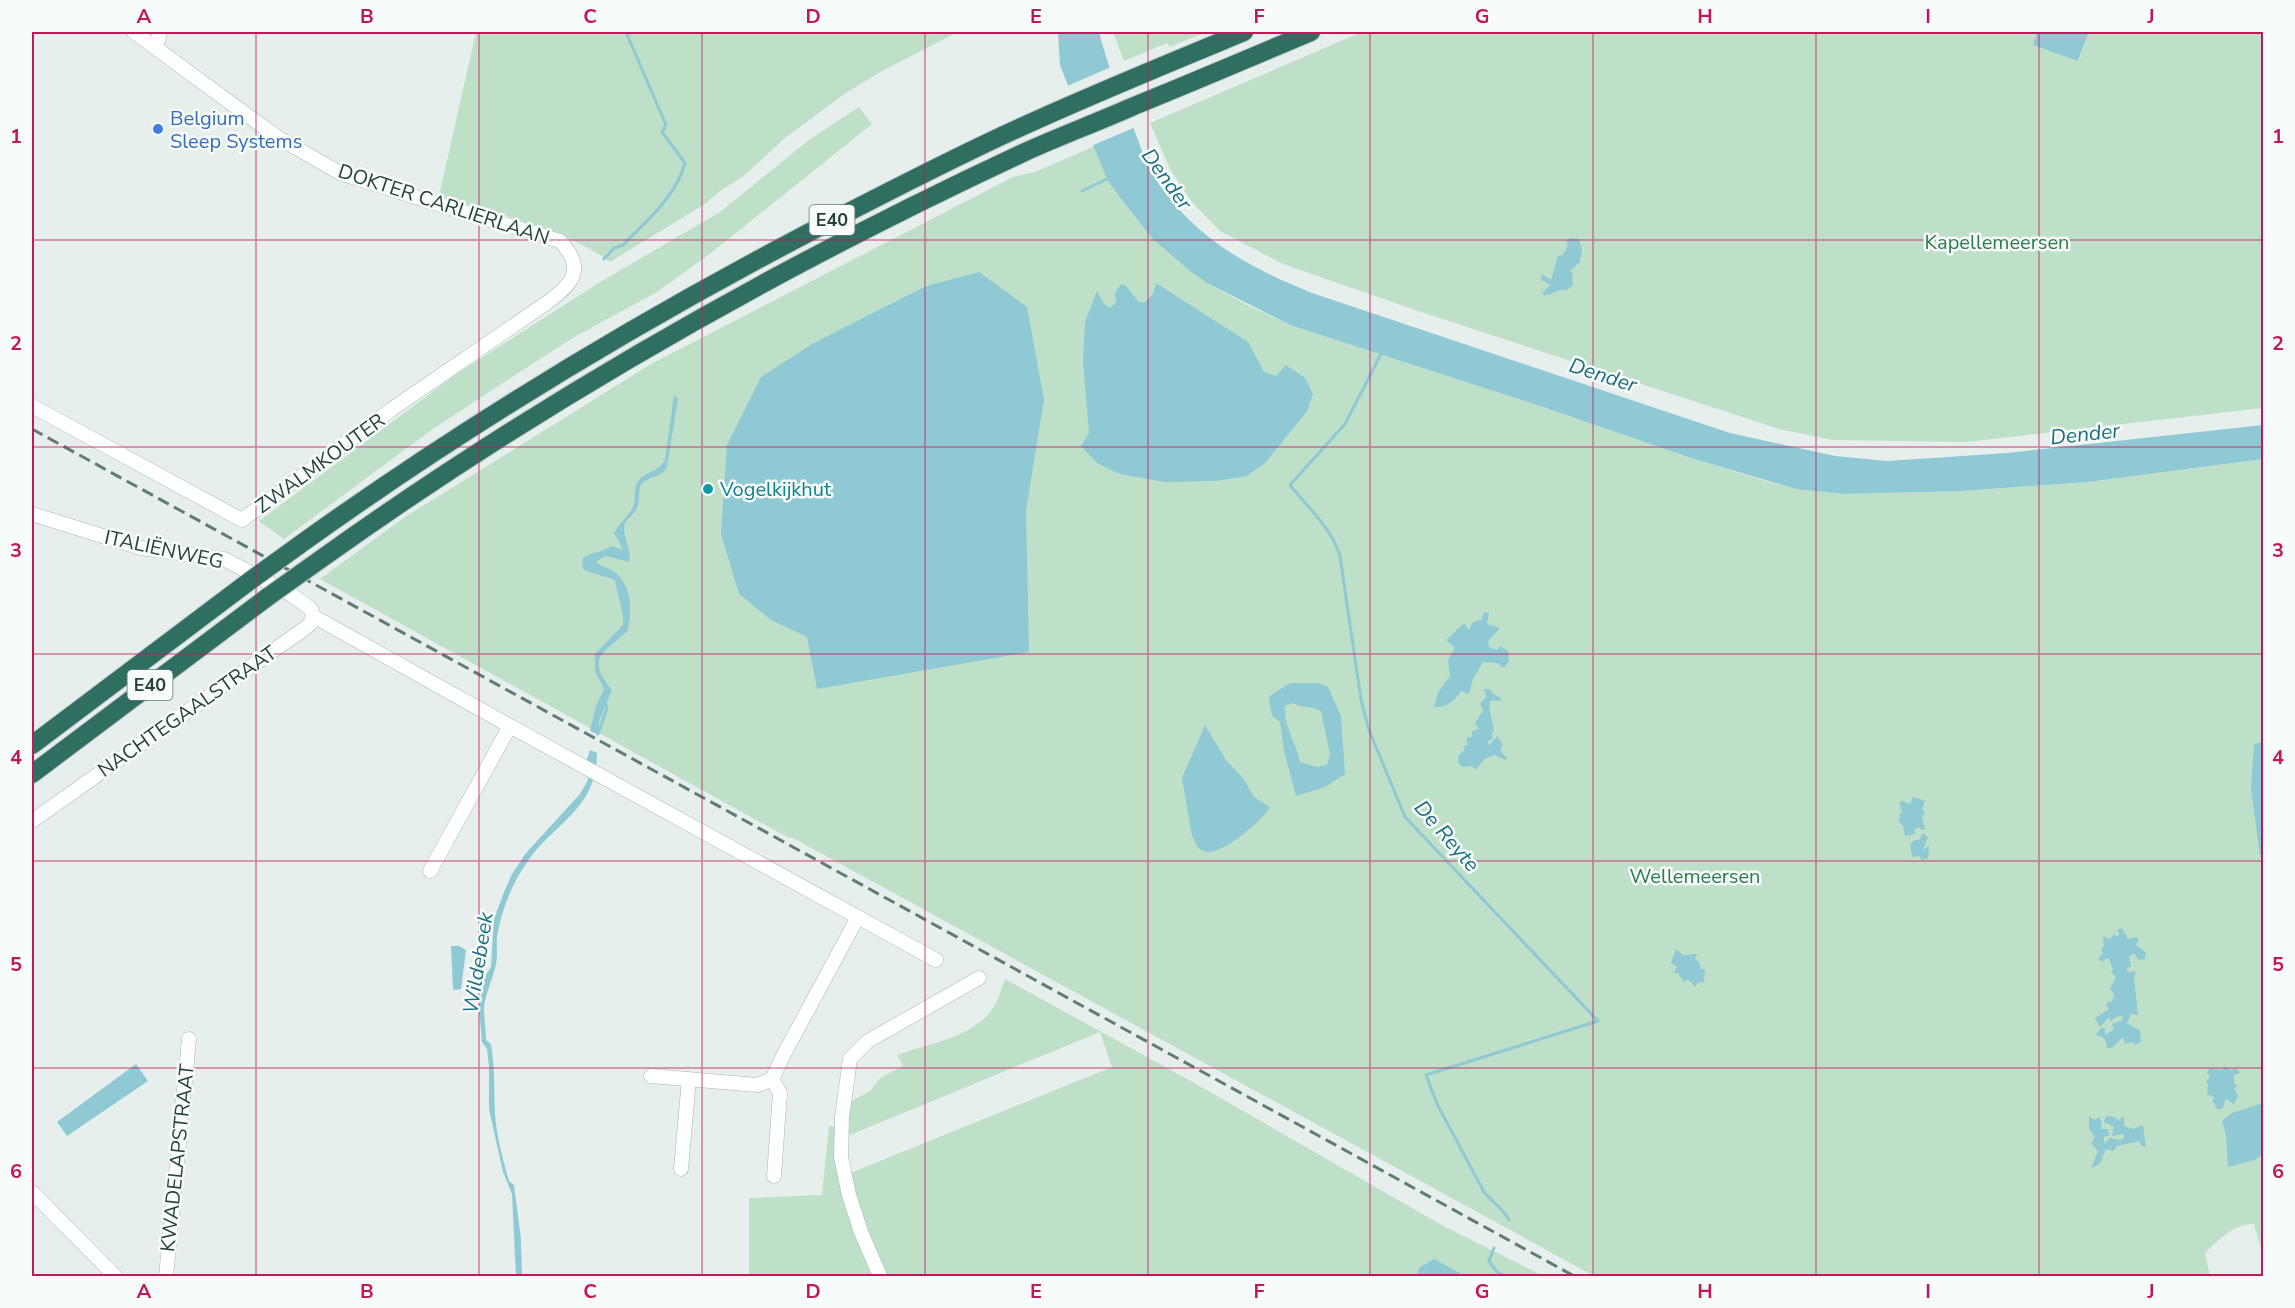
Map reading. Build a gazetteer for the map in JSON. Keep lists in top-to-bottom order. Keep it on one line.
{"streets":{"highway":["E40"],"street":["DOKTER CARLIERLAAN","ZWALMKOUTER","ITALIËNWEG","NACHTEGAALSTRAAT","KWADELAPSTRAAT"]},"crossings":[["DOKTER CARLIERLAAN","ZWALMKOUTER"],["ITALIËNWEG","NACHTEGAALSTRAAT"]],"water":["Dender","De Reyte","Wildebeek"],"parks":["Kapellemeersen","Wellemeersen"],"places":["Belgium Sleep Systems","Vogelkijkhut"],"grid":{"columns":["A","B","C","D","E","F","G","H","I","J"],"rows":["1","2","3","4","5","6"]}}
